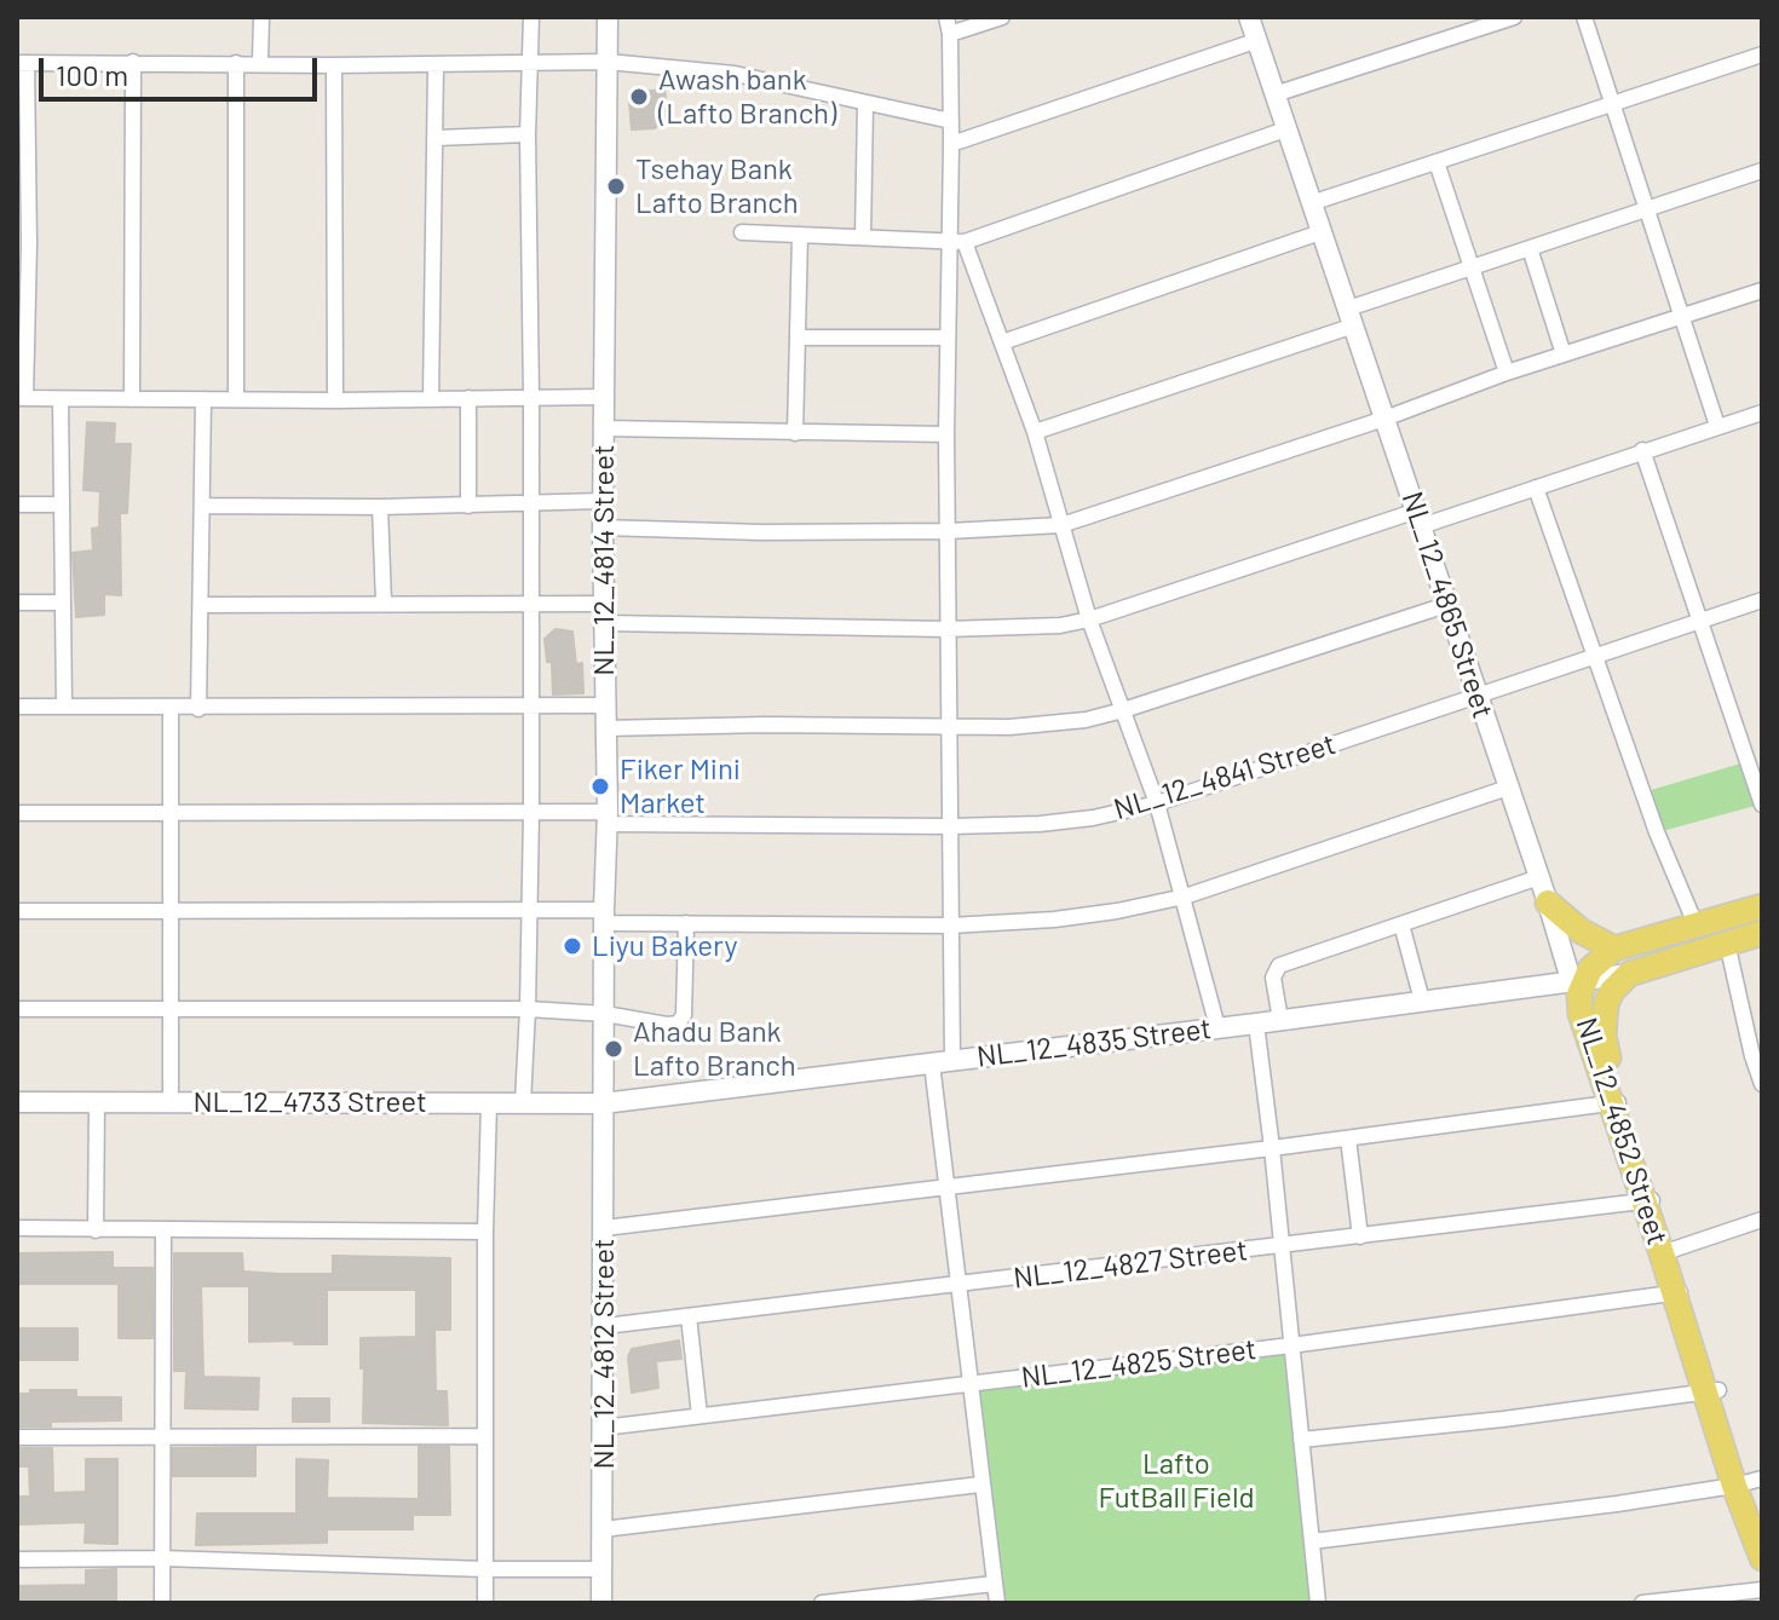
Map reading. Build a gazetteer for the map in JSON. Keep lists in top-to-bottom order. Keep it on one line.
{"streets":{"main road":["NL_12_4852 Street"],"street":["NL_12_4814 Street","NL_12_4865 Street","NL_12_4841 Street","NL_12_4835 Street","NL_12_4733 Street","NL_12_4827 Street","NL_12_4812 Street","NL_12_4825 Street"]},"crossings":[["NL_12_4814 Street","NL_12_4841 Street"],["NL_12_4814 Street","NL_12_4835 Street"],["NL_12_4814 Street","NL_12_4733 Street"],["NL_12_4814 Street","NL_12_4812 Street"],["NL_12_4865 Street","NL_12_4841 Street"],["NL_12_4865 Street","NL_12_4835 Street"],["NL_12_4865 Street","NL_12_4852 Street"],["NL_12_4835 Street","NL_12_4733 Street"],["NL_12_4835 Street","NL_12_4852 Street"],["NL_12_4835 Street","NL_12_4812 Street"],["NL_12_4733 Street","NL_12_4812 Street"],["NL_12_4852 Street","NL_12_4827 Street"],["NL_12_4852 Street","NL_12_4825 Street"],["NL_12_4827 Street","NL_12_4812 Street"],["NL_12_4812 Street","NL_12_4825 Street"]],"parks":["Lafto FutBall Field"],"places":["Awash bank (Lafto Branch)","Tsehay Bank Lafto Branch","Fiker Mini Market","Liyu Bakery","Ahadu Bank Lafto Branch"],"scale_bar":"100 m"}
